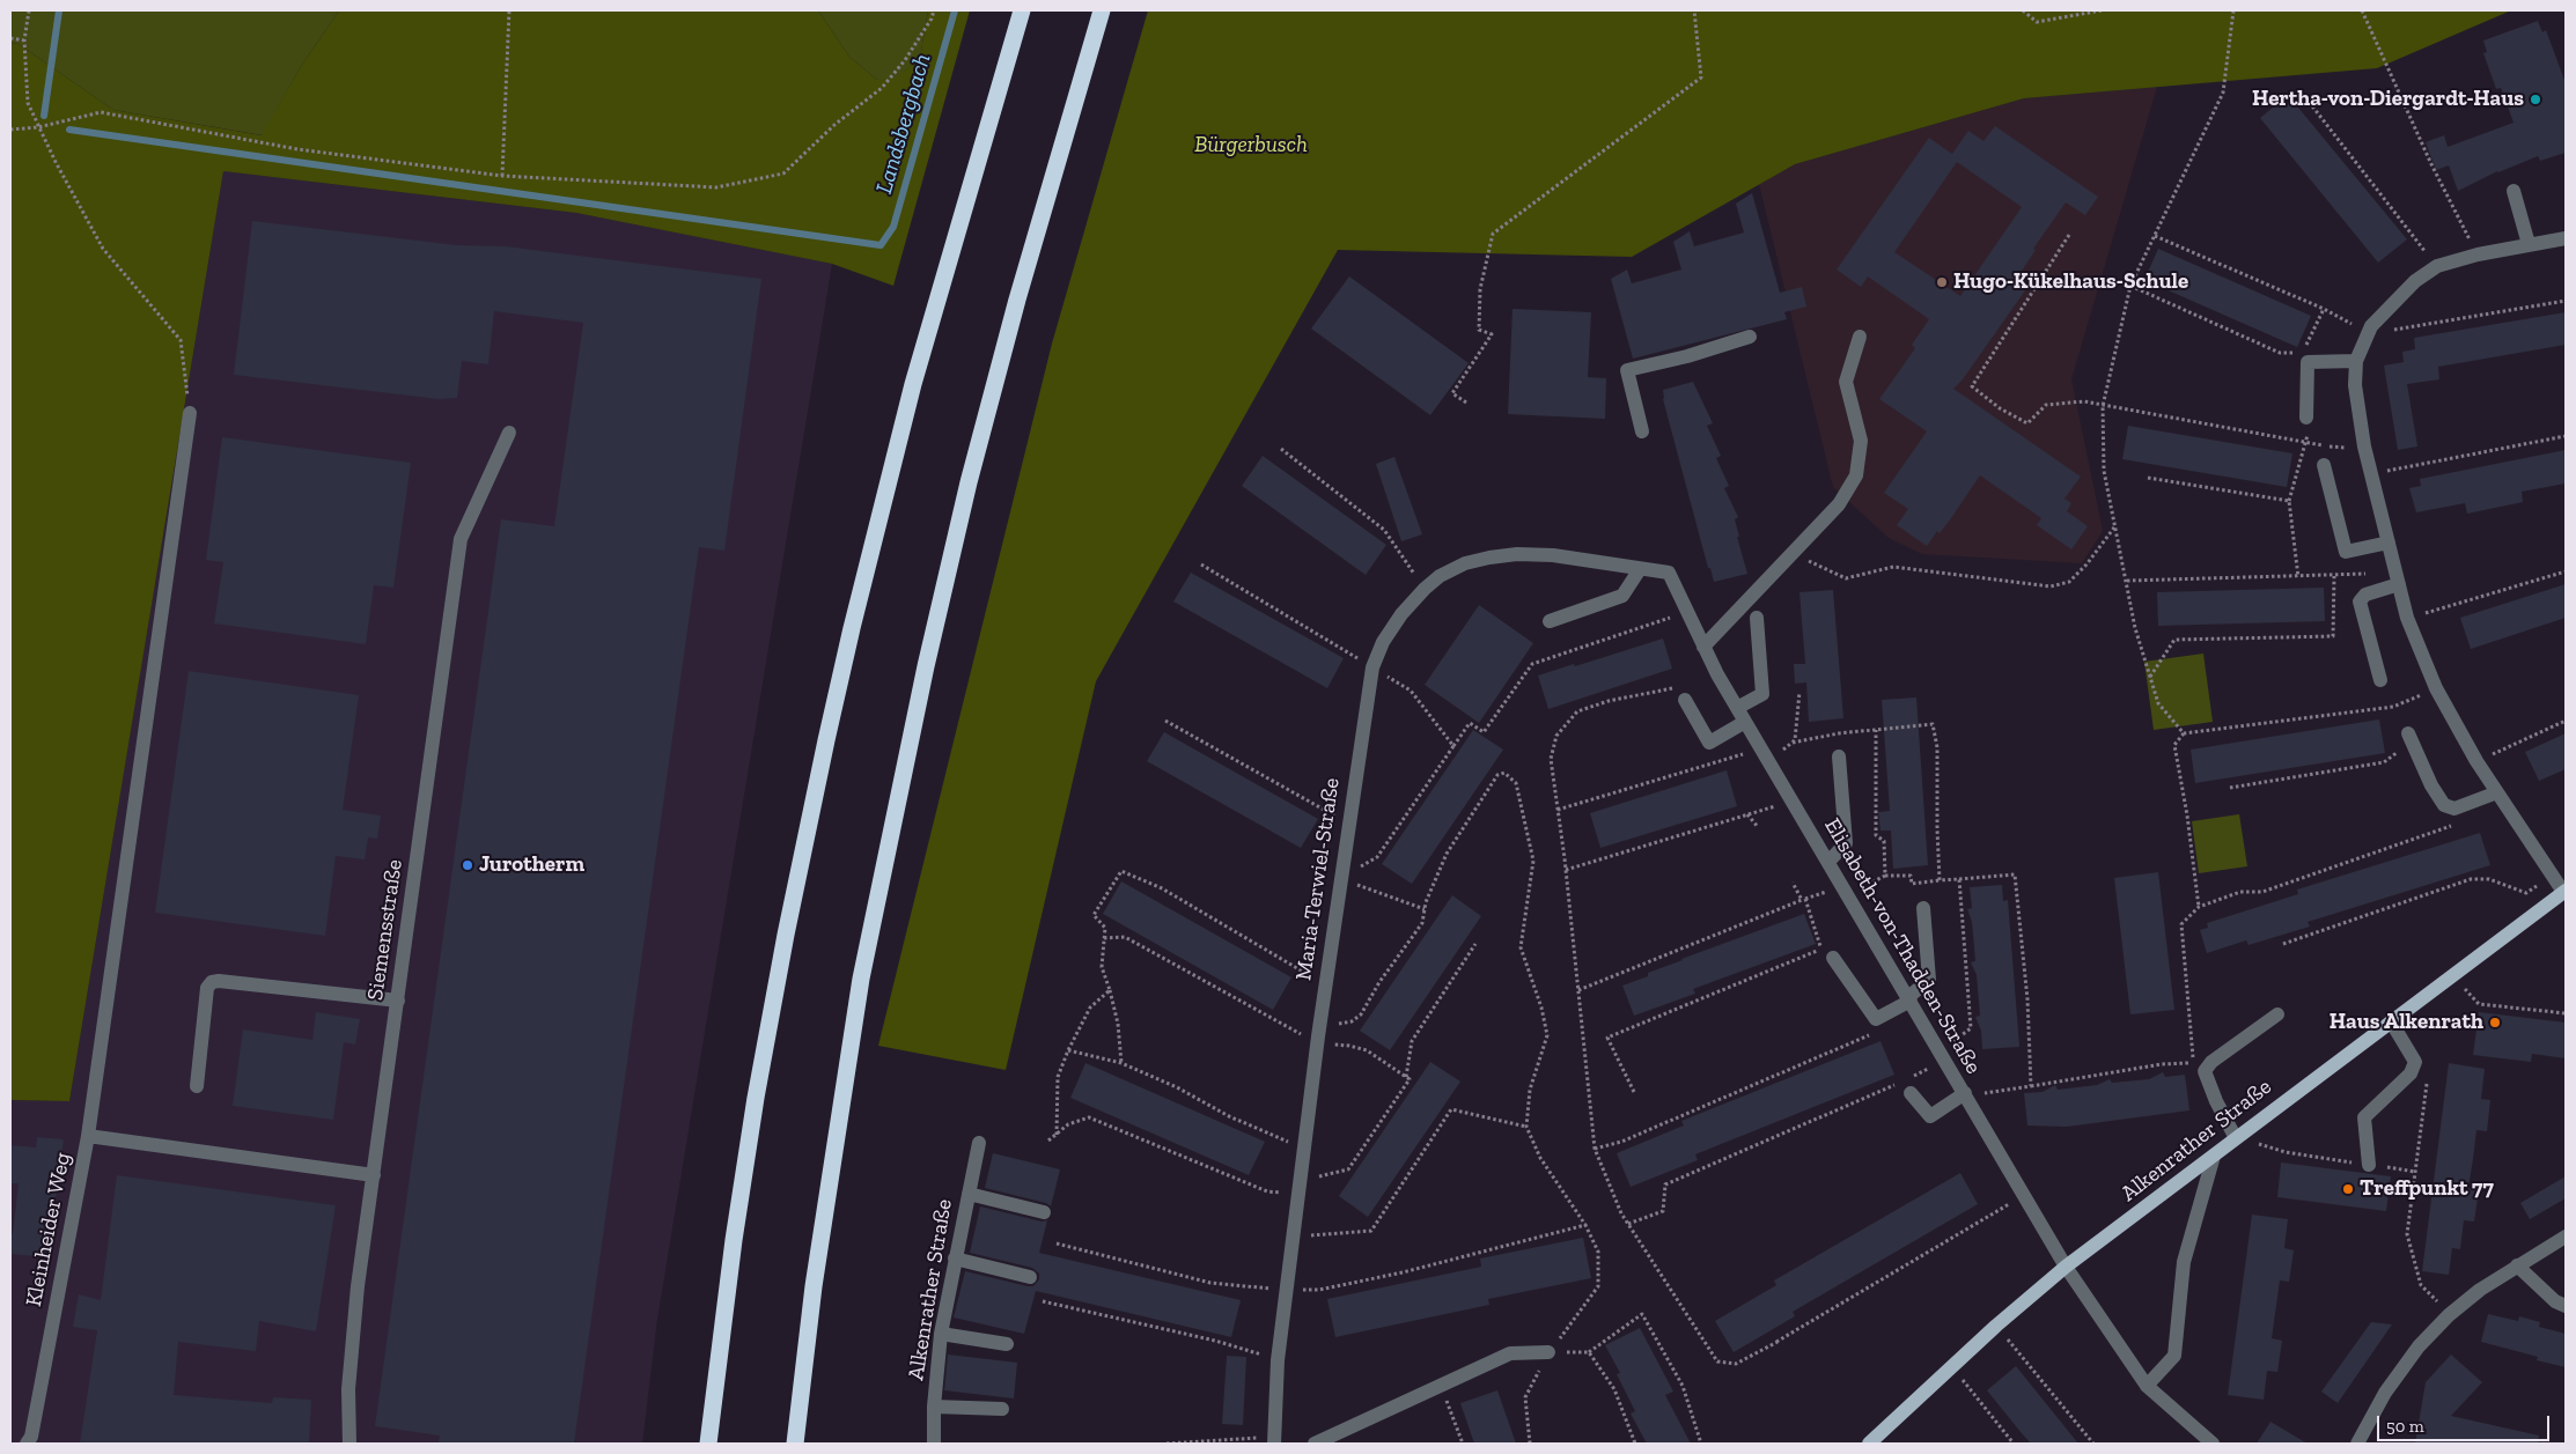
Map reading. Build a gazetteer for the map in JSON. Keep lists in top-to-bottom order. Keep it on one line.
{"streets":{"main road":["Alkenrather Straße"],"street":["Maria-Terwiel-Straße","Siemensstraße","Elisabeth-von-Thadden-Straße","Kleinheider Weg"]},"crossings":[["Maria-Terwiel-Straße","Elisabeth-von-Thadden-Straße"],["Siemensstraße","Kleinheider Weg"],["Elisabeth-von-Thadden-Straße","Alkenrather Straße"]],"water":["Landsbergbach"],"parks":["Bürgerbusch"],"places":["Hertha-von-Diergardt-Haus","Hugo-Kükelhaus-Schule","Jurotherm","Haus Alkenrath","Treffpunkt 77"],"scale_bar":"50 m"}
